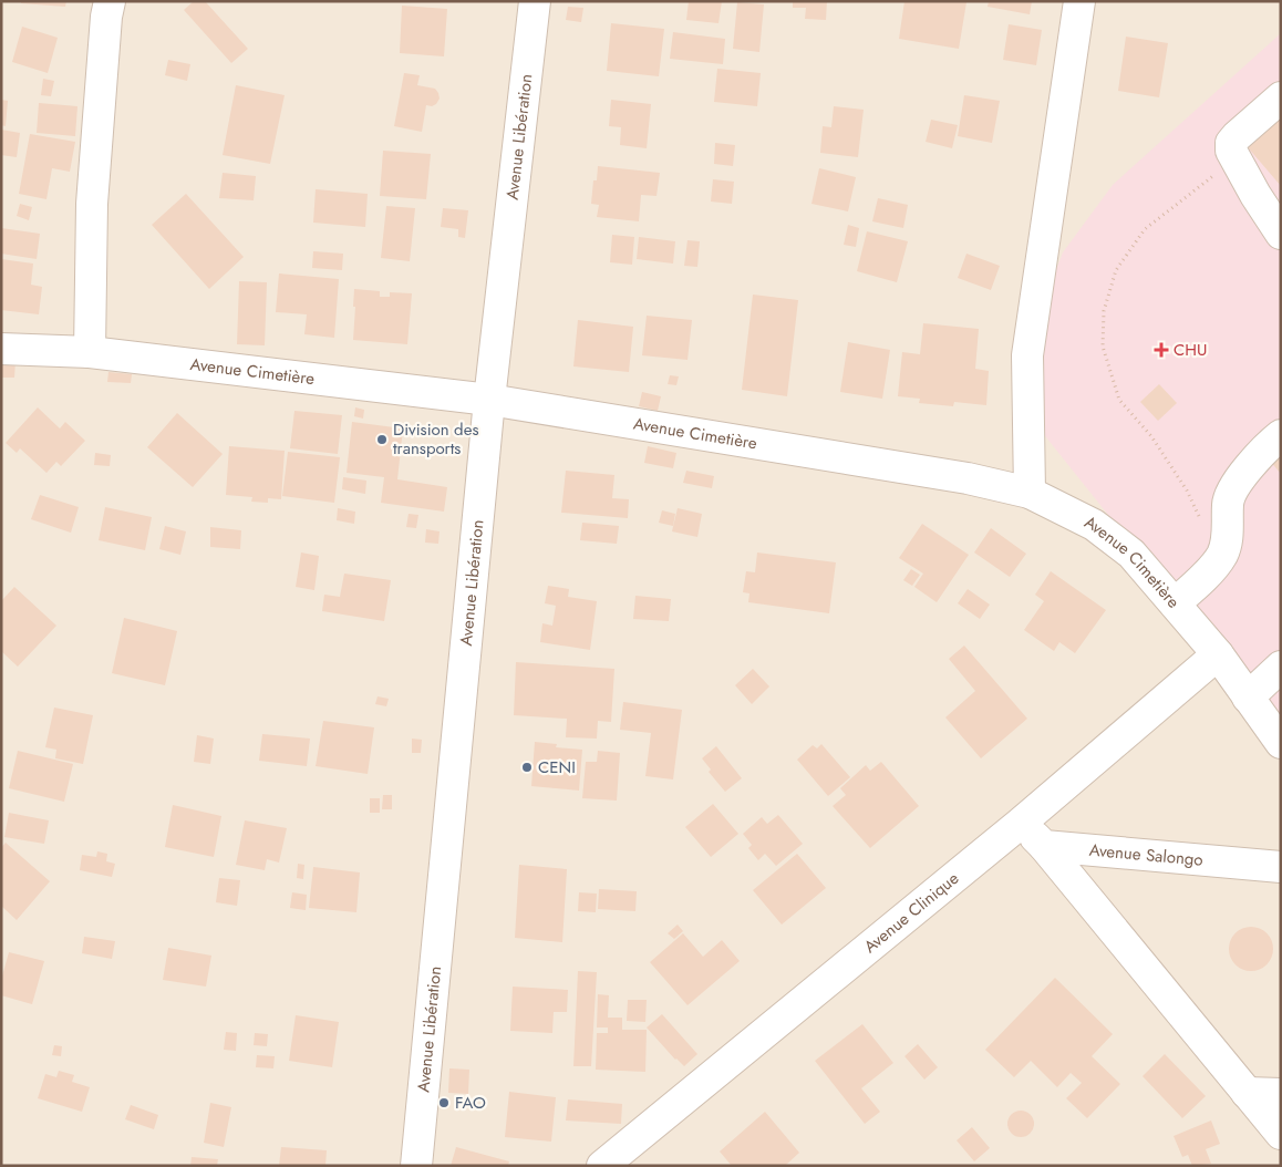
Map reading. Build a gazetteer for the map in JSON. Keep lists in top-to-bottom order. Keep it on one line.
{"streets":{"street":["Avenue Libération","Avenue Cimetière","Avenue Salongo","Avenue Clinique"]},"crossings":[["Avenue Libération","Avenue Cimetière"],["Avenue Cimetière","Avenue Clinique"]],"places":{"health":["CHU"],"other":["Division des transports","CENI","FAO"]}}
